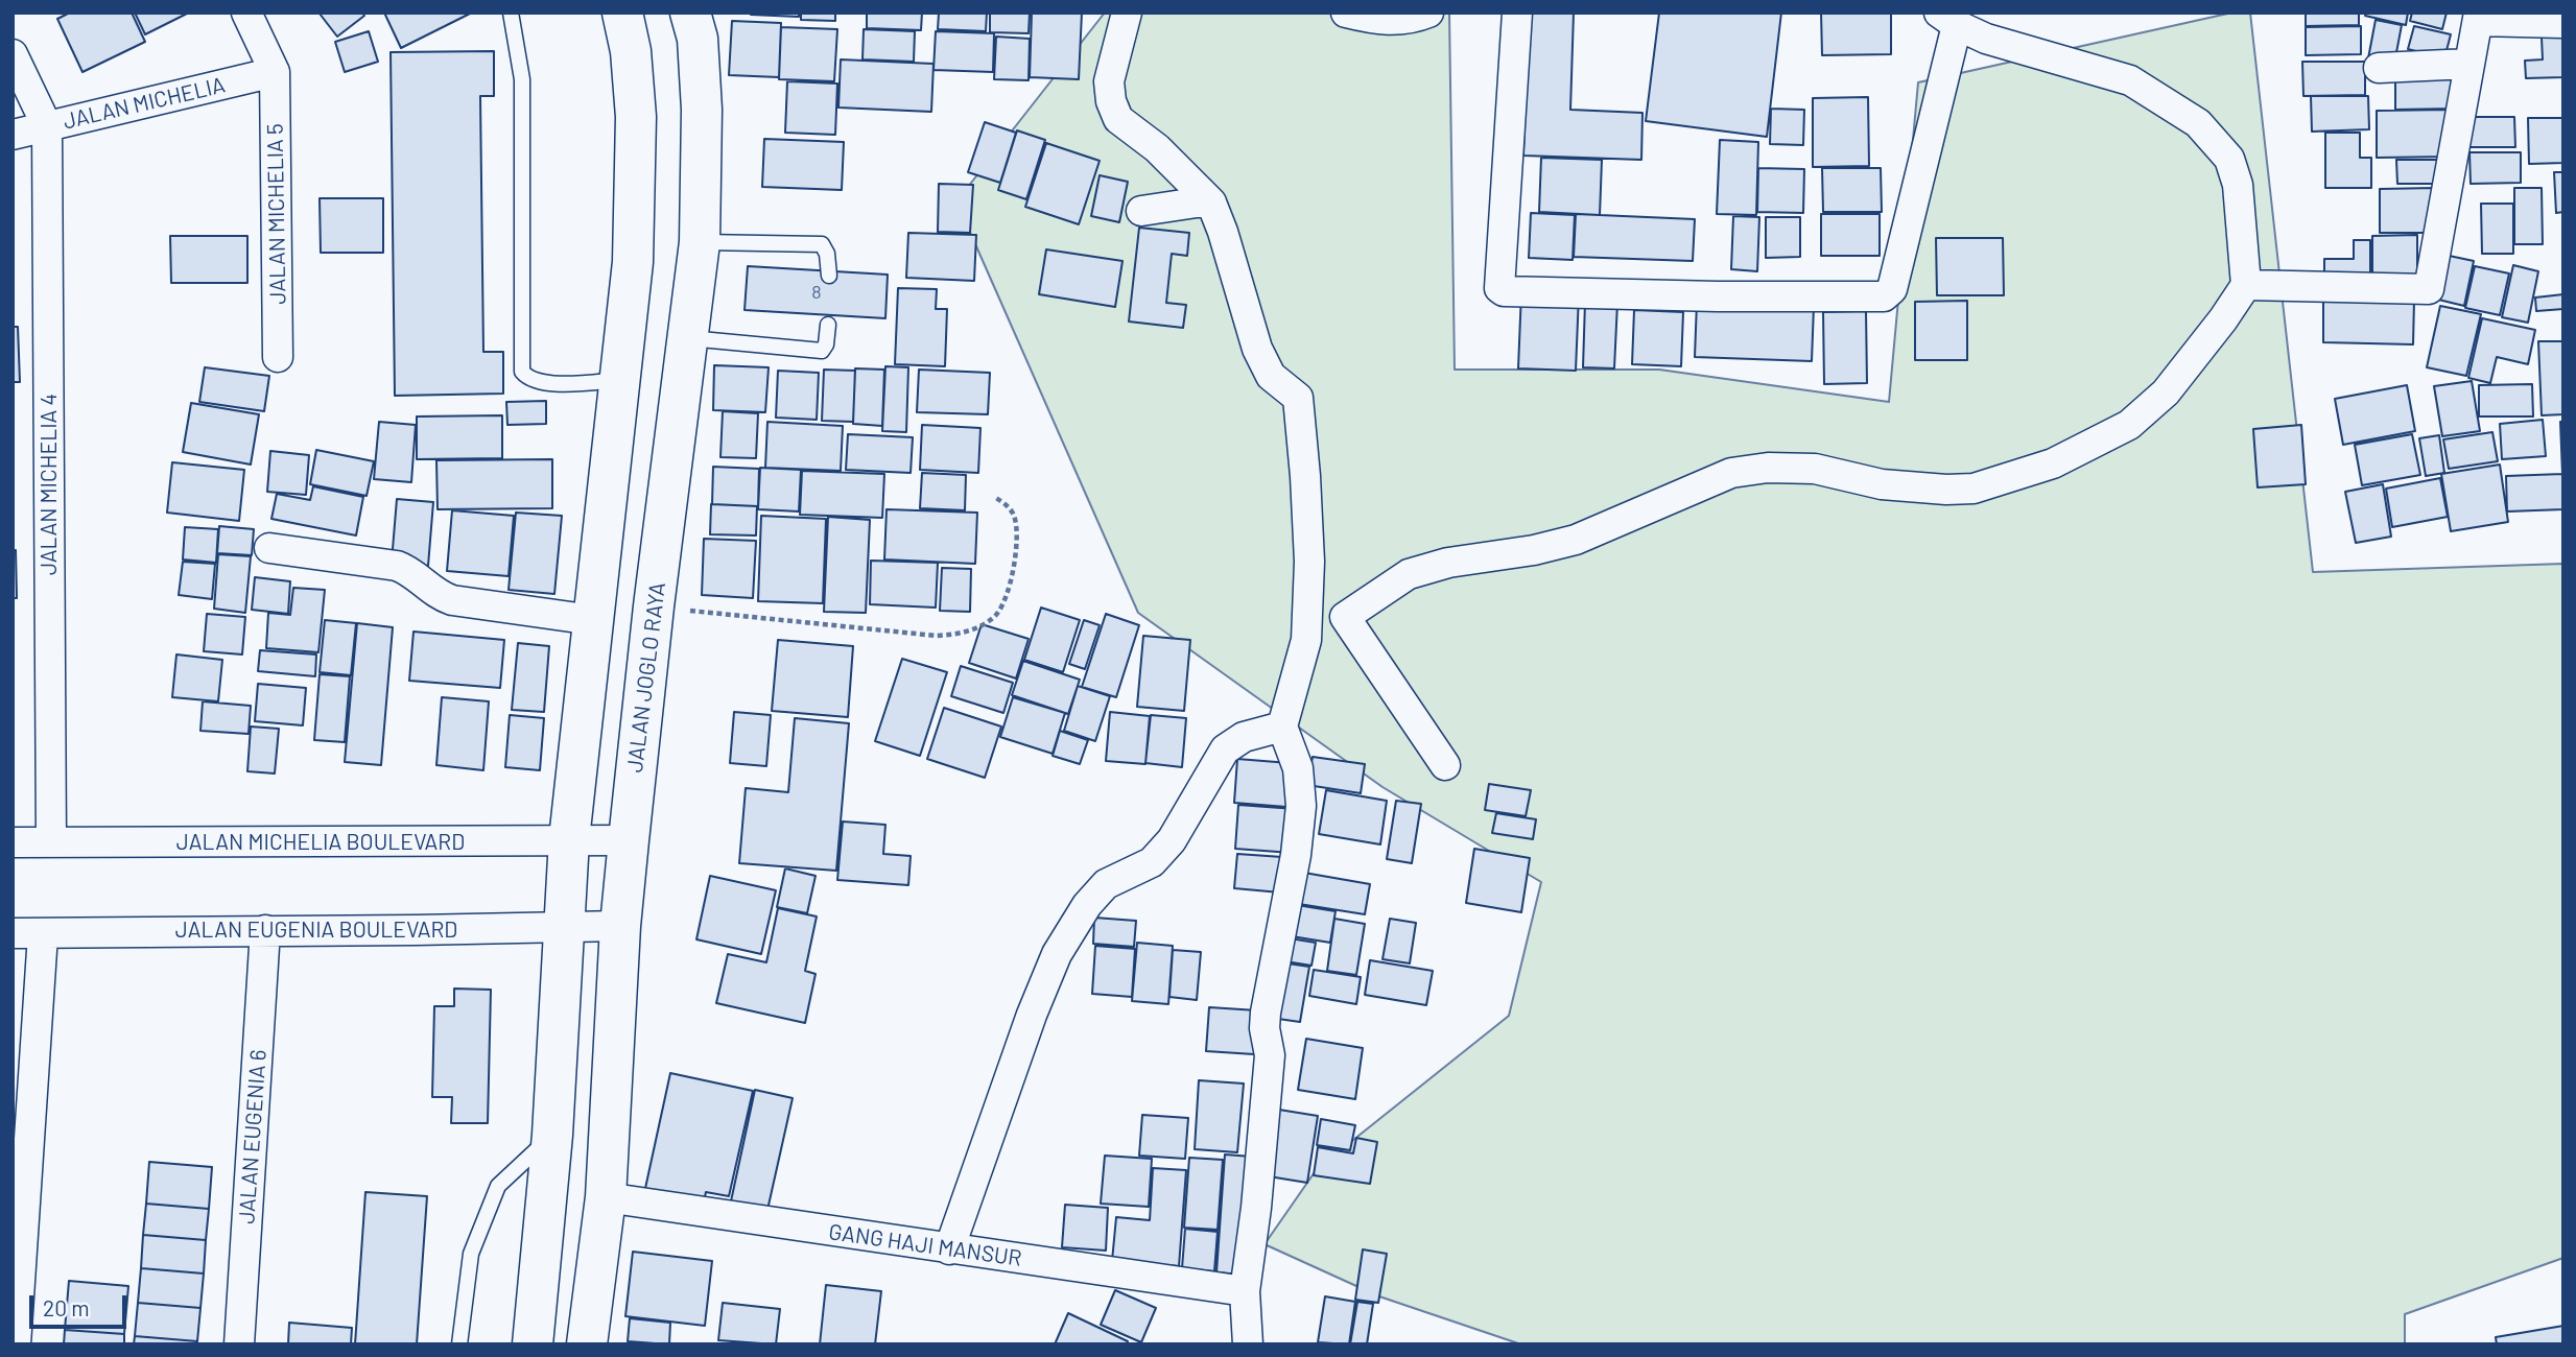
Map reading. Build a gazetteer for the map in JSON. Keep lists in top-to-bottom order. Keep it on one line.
{"streets":{"main road":["JALAN JOGLO RAYA"],"street":["JALAN MICHELIA","JALAN MICHELIA 5","JALAN MICHELIA 4","JALAN MICHELIA BOULEVARD","JALAN EUGENIA BOULEVARD","JALAN EUGENIA 6","GANG HAJI MANSUR"]},"crossings":[["JALAN MICHELIA","JALAN MICHELIA 5"],["JALAN MICHELIA","JALAN MICHELIA 4"],["JALAN MICHELIA 4","JALAN MICHELIA BOULEVARD"],["JALAN JOGLO RAYA","JALAN MICHELIA BOULEVARD"],["JALAN JOGLO RAYA","JALAN EUGENIA BOULEVARD"],["JALAN JOGLO RAYA","GANG HAJI MANSUR"],["JALAN EUGENIA BOULEVARD","JALAN EUGENIA 6"]],"house_numbers":["8"],"scale_bar":"20 m"}
